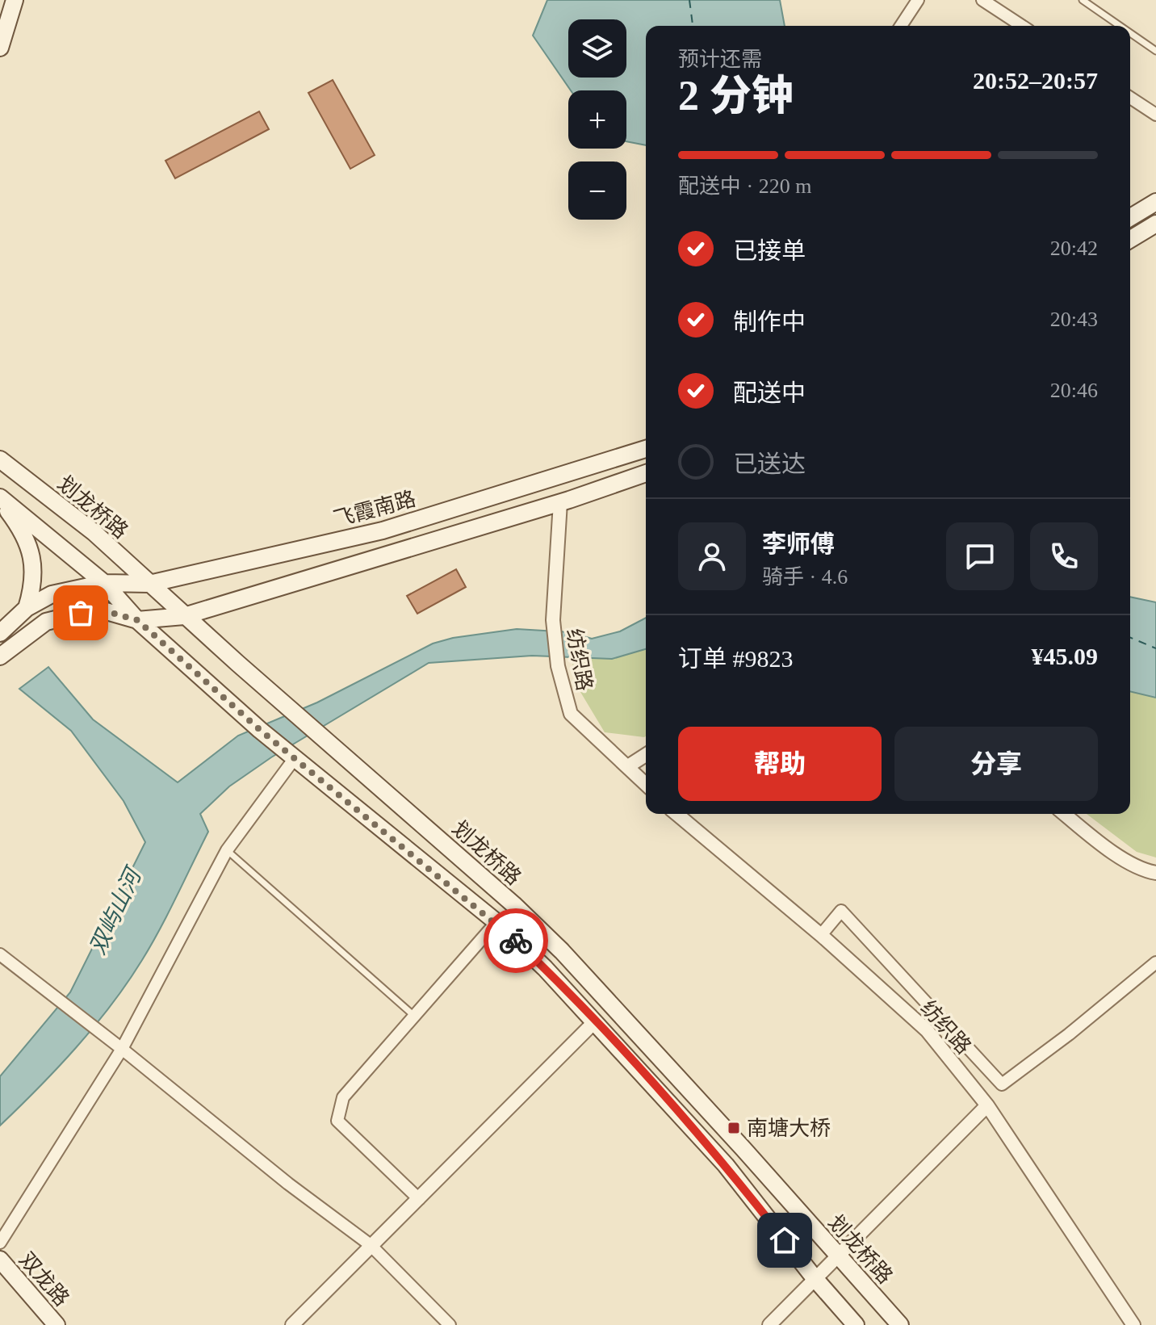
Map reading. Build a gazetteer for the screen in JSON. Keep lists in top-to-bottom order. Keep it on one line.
{"streets":{"main road":["划龙桥路","飞霞南路","双龙路"],"street":["纺织路"]},"crossings":[["划龙桥路","飞霞南路"]],"water":["双屿山河"],"places":{"transit":["南塘大桥"]},"page":{"map_buttons":["+","−"],"heading":["2 分钟","预计还需","20:52–20:57"],"panel":["李师傅","骑手 · 4.6","订单 #9823","¥45.09"],"bar":"配送中 · 220 m","list":[["已接单","20:42"],["制作中","20:43"],["配送中","20:46"],"已送达"],"buttons":["帮助","分享"]}}
